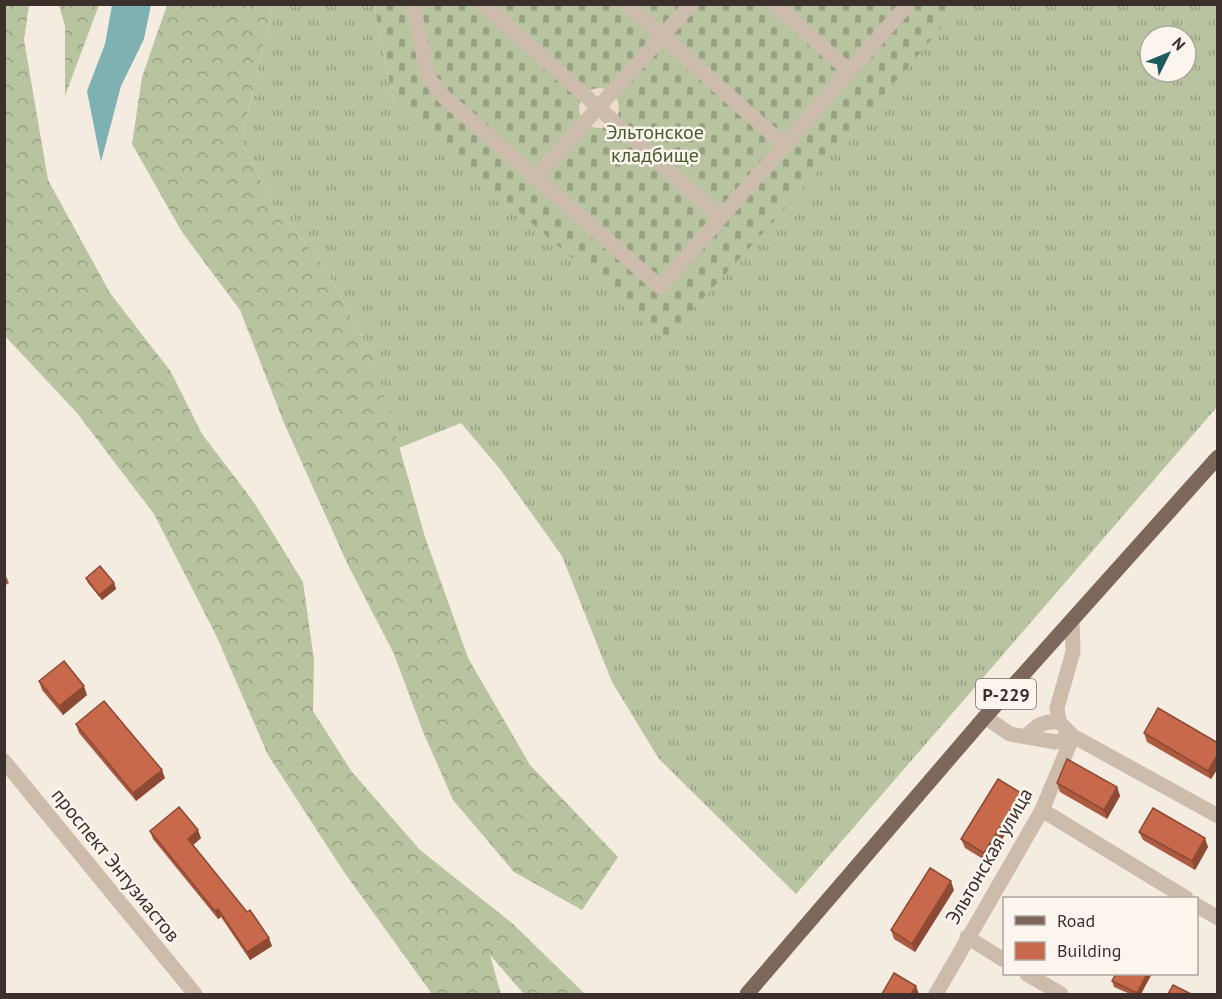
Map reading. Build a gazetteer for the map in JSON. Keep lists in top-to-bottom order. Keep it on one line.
{"streets":{"main road":["Р-229"],"street":["Эльтонская улица","проспект Энтузиастов"]},"parks":["Эльтонское кладбище"],"legend":["Road","Building"],"north":"top right"}
